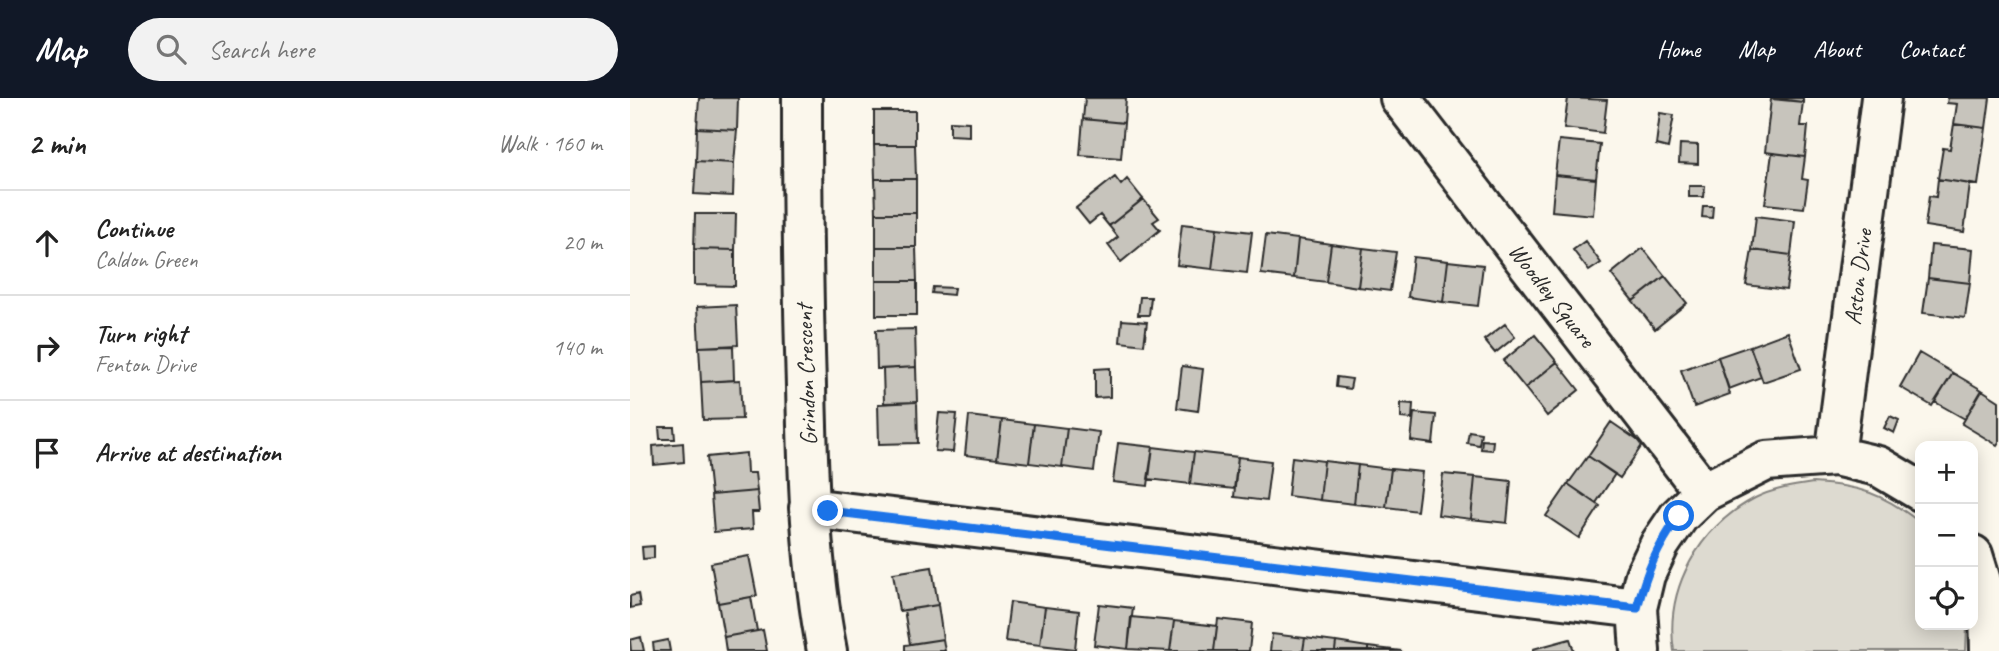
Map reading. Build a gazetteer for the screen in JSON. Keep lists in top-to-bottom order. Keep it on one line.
{"streets":{"street":["Aston Drive","Woodley Square","Grindon Crescent"]},"page":{"header":"Map","search":"Search here","nav":["Home","Map","About","Contact"],"heading":["2 min","Walk · 160 m"],"list":[["Continue","Caldon Green","20 m"],["Turn right","Fenton Drive","140 m"],"Arrive at destination"],"map_buttons":["+","−"]}}
